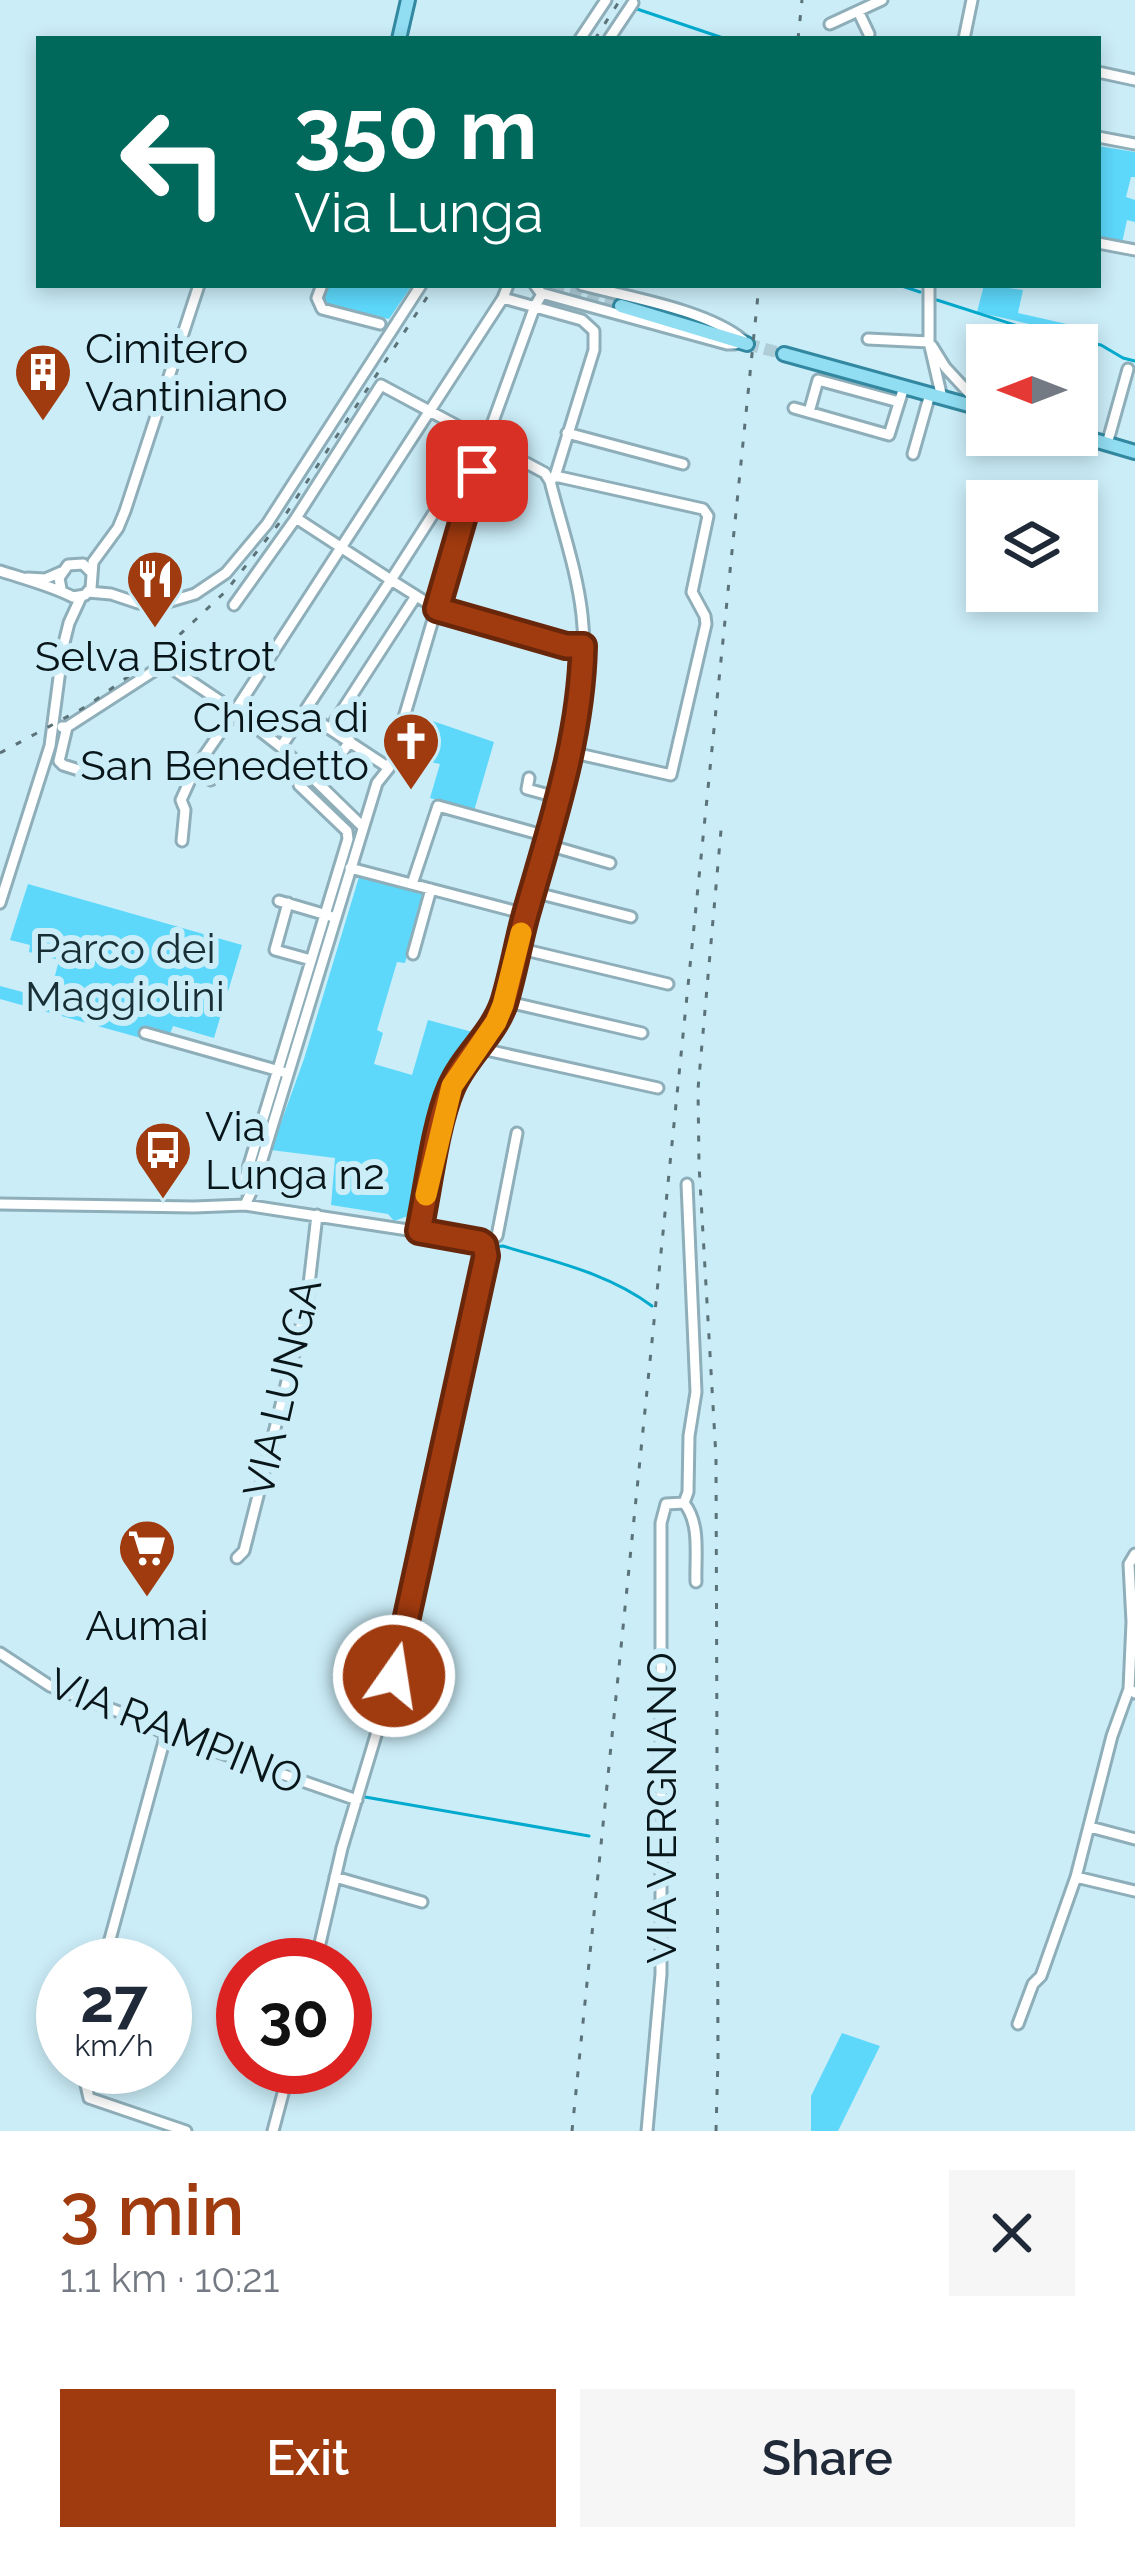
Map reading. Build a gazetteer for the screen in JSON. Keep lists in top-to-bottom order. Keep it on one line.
{"streets":{"street":["VIA LUNGA","VIA RAMPINO","VIA VERGNANO"]},"parks":["Parco dei Maggiolini"],"places":{"building":["Cimitero Vantiniano"],"restaurant":["Selva Bistrot"],"church":["Chiesa di San Benedetto"],"bus stop":["Via Lunga n2"],"supermarket":["Aumai"]},"north":"left","page":{"turn":["350 m","Via Lunga"],"speed":"27 km/h","limit":"30","heading":["3 min","1.1 km · 10:21"],"buttons":["Exit","Share"]}}
